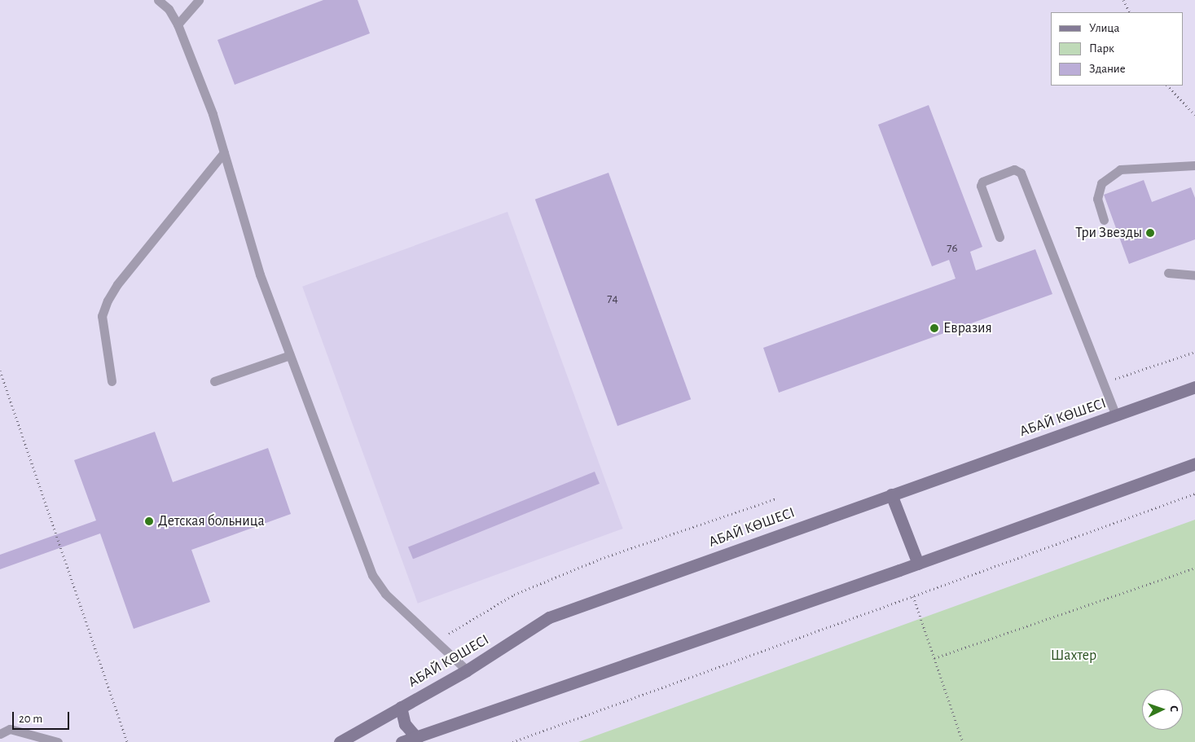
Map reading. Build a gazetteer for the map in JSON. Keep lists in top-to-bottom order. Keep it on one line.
{"streets":{"main road":["АБАЙ КӨШЕСІ"]},"parks":["Шахтер"],"places":["Три Звезды","Евразия","Детская больница"],"house_numbers":["76","74"],"legend":["Улица","Парк","Здание"],"scale_bar":"20 m","north":"right"}
